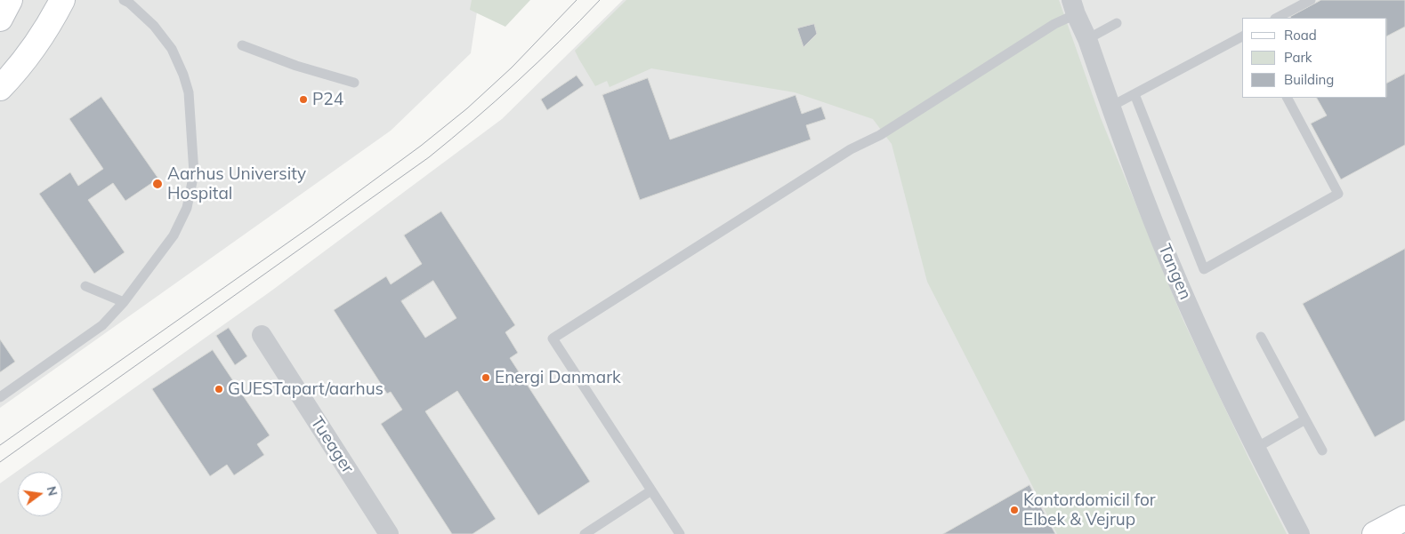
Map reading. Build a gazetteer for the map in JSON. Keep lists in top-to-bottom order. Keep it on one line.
{"streets":{"street":["Tangen","Tueager"]},"places":["P24","Aarhus University Hospital","Energi Danmark","GUESTapart/aarhus","Kontordomicil for Elbek & Vejrup"],"legend":["Road","Park","Building"],"north":"right"}
